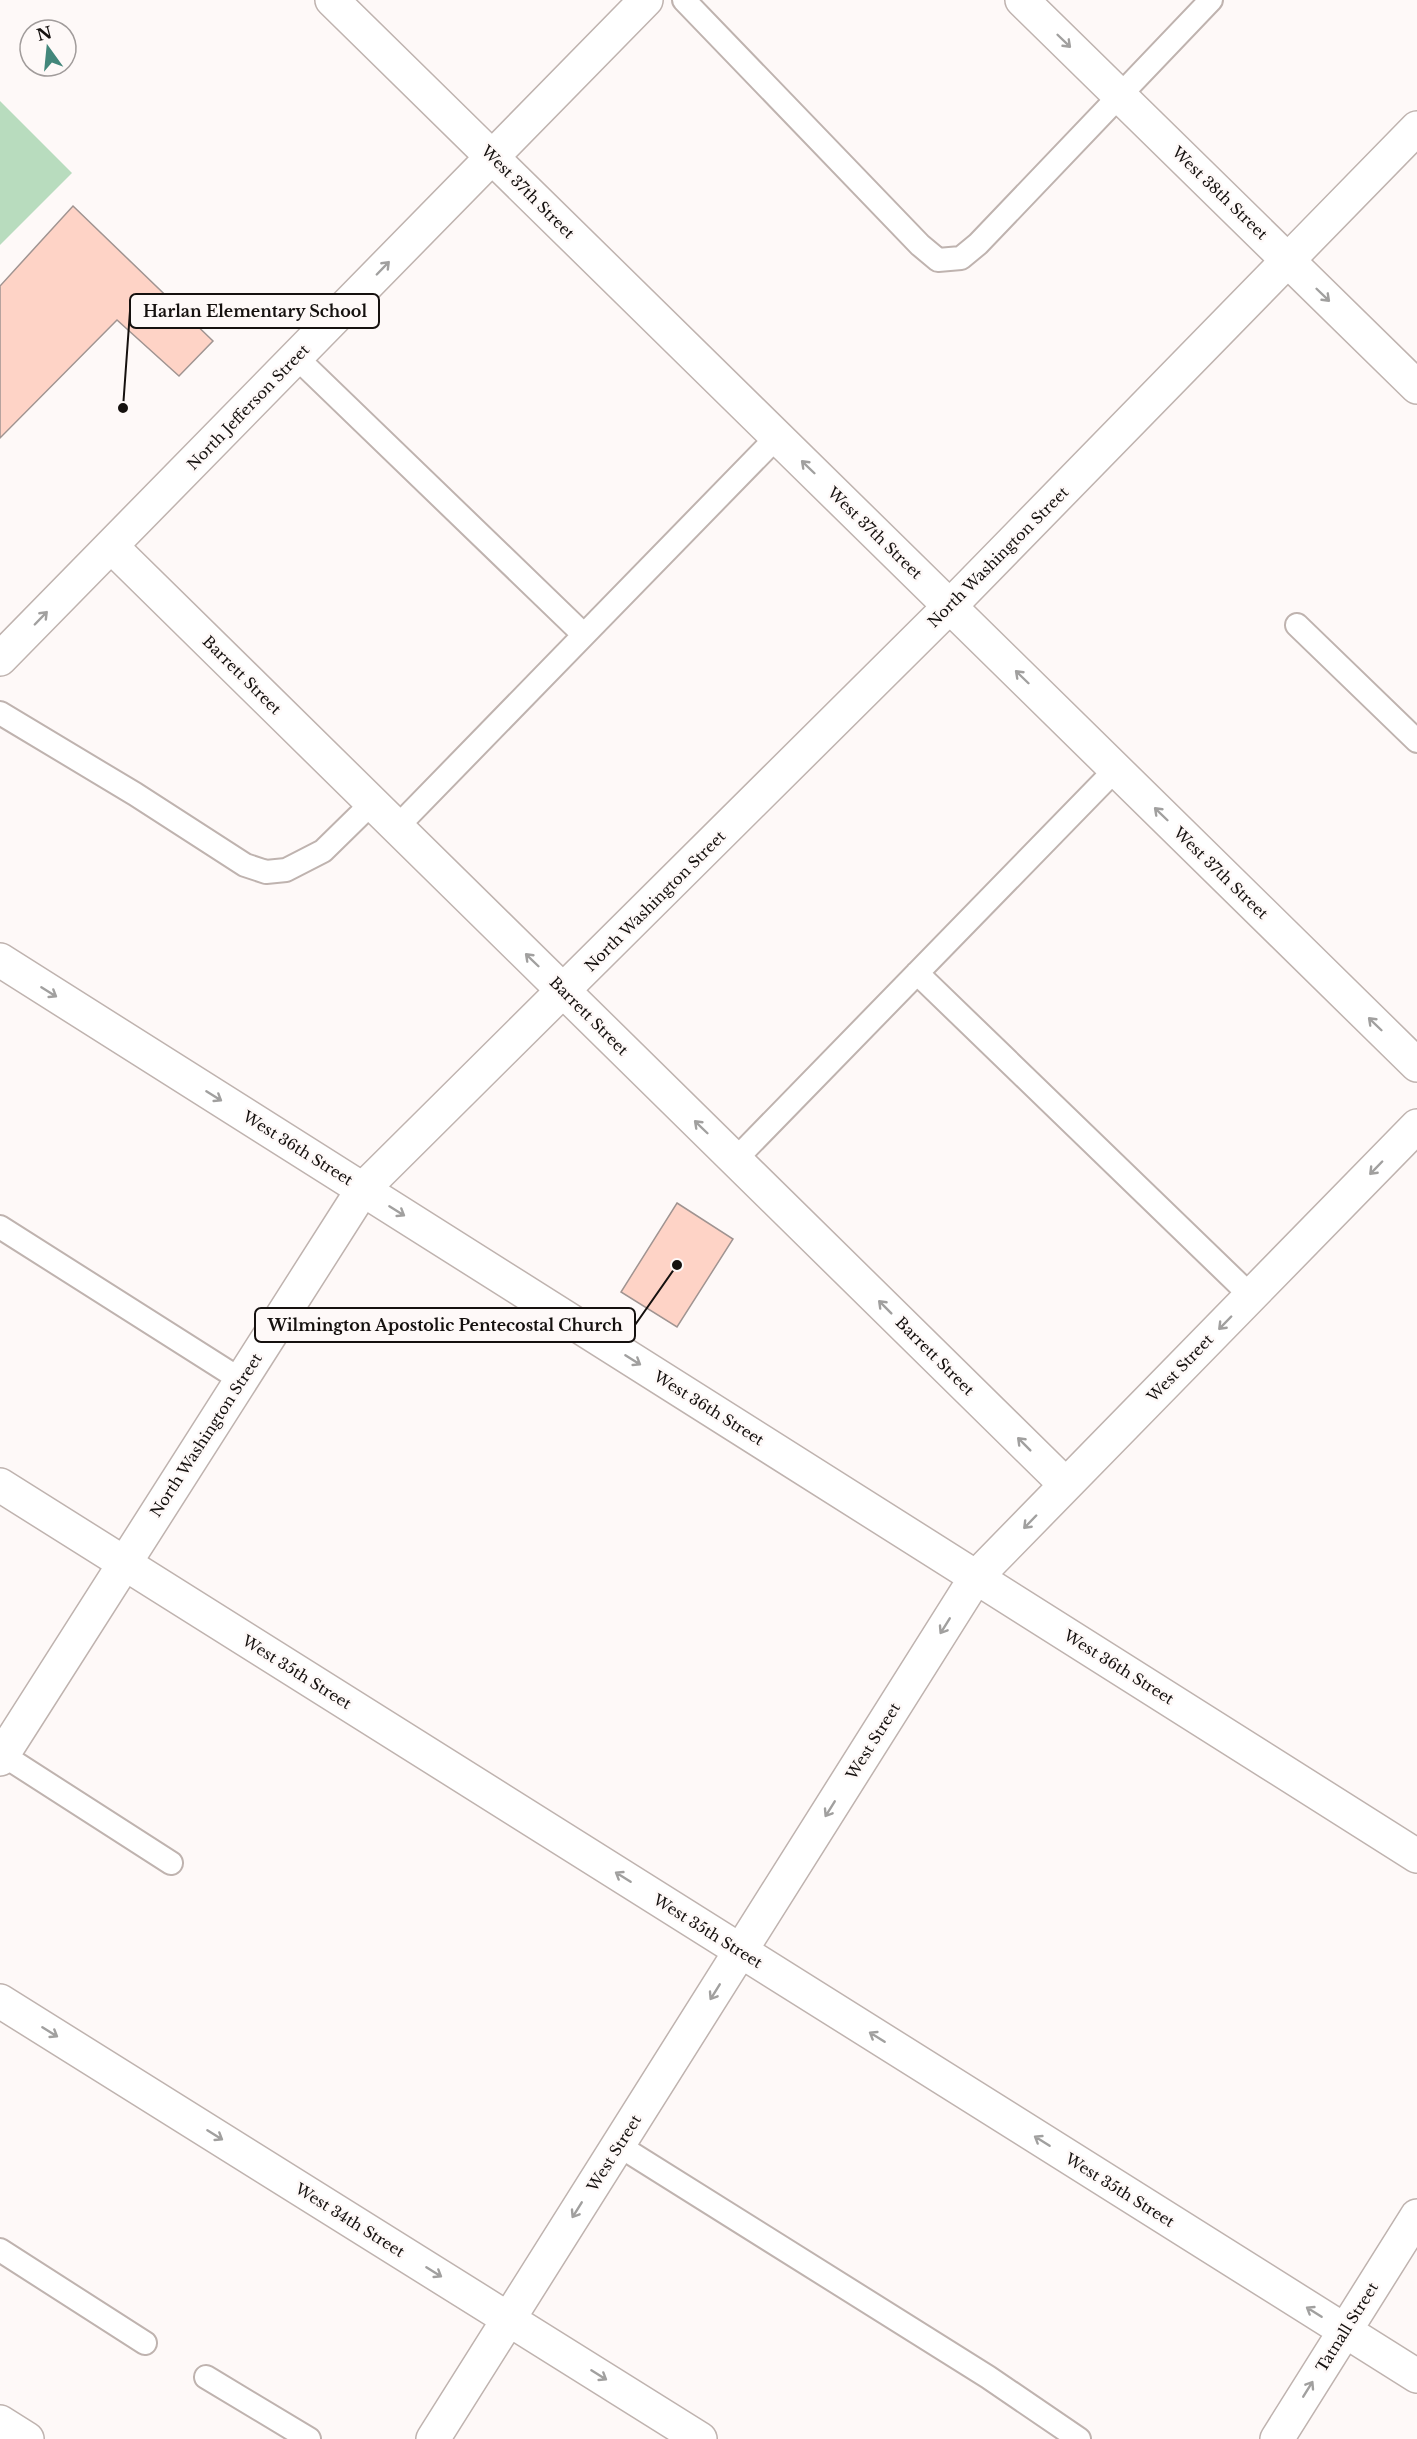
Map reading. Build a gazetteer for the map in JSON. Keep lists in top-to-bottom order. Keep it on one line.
{"streets":{"street":["West 37th Street","West 38th Street","North Jefferson Street","North Washington Street","Barrett Street","West 36th Street","West Street","West 35th Street","West 34th Street","Tatnall Street"]},"crossings":[["West 37th Street","North Jefferson Street"],["West 37th Street","North Washington Street"],["West 38th Street","North Washington Street"],["North Jefferson Street","Barrett Street"],["North Washington Street","Barrett Street"],["North Washington Street","West 36th Street"],["North Washington Street","West 35th Street"],["Barrett Street","West Street"],["West 36th Street","West Street"],["West Street","West 35th Street"],["West Street","West 34th Street"],["West 35th Street","Tatnall Street"]],"one_way":["West 37th Street","West 38th Street","North Jefferson Street","Barrett Street","West 36th Street","West Street","West 35th Street","West 34th Street","Tatnall Street"],"places":["Harlan Elementary School","Wilmington Apostolic Pentecostal Church"],"north":"top"}
